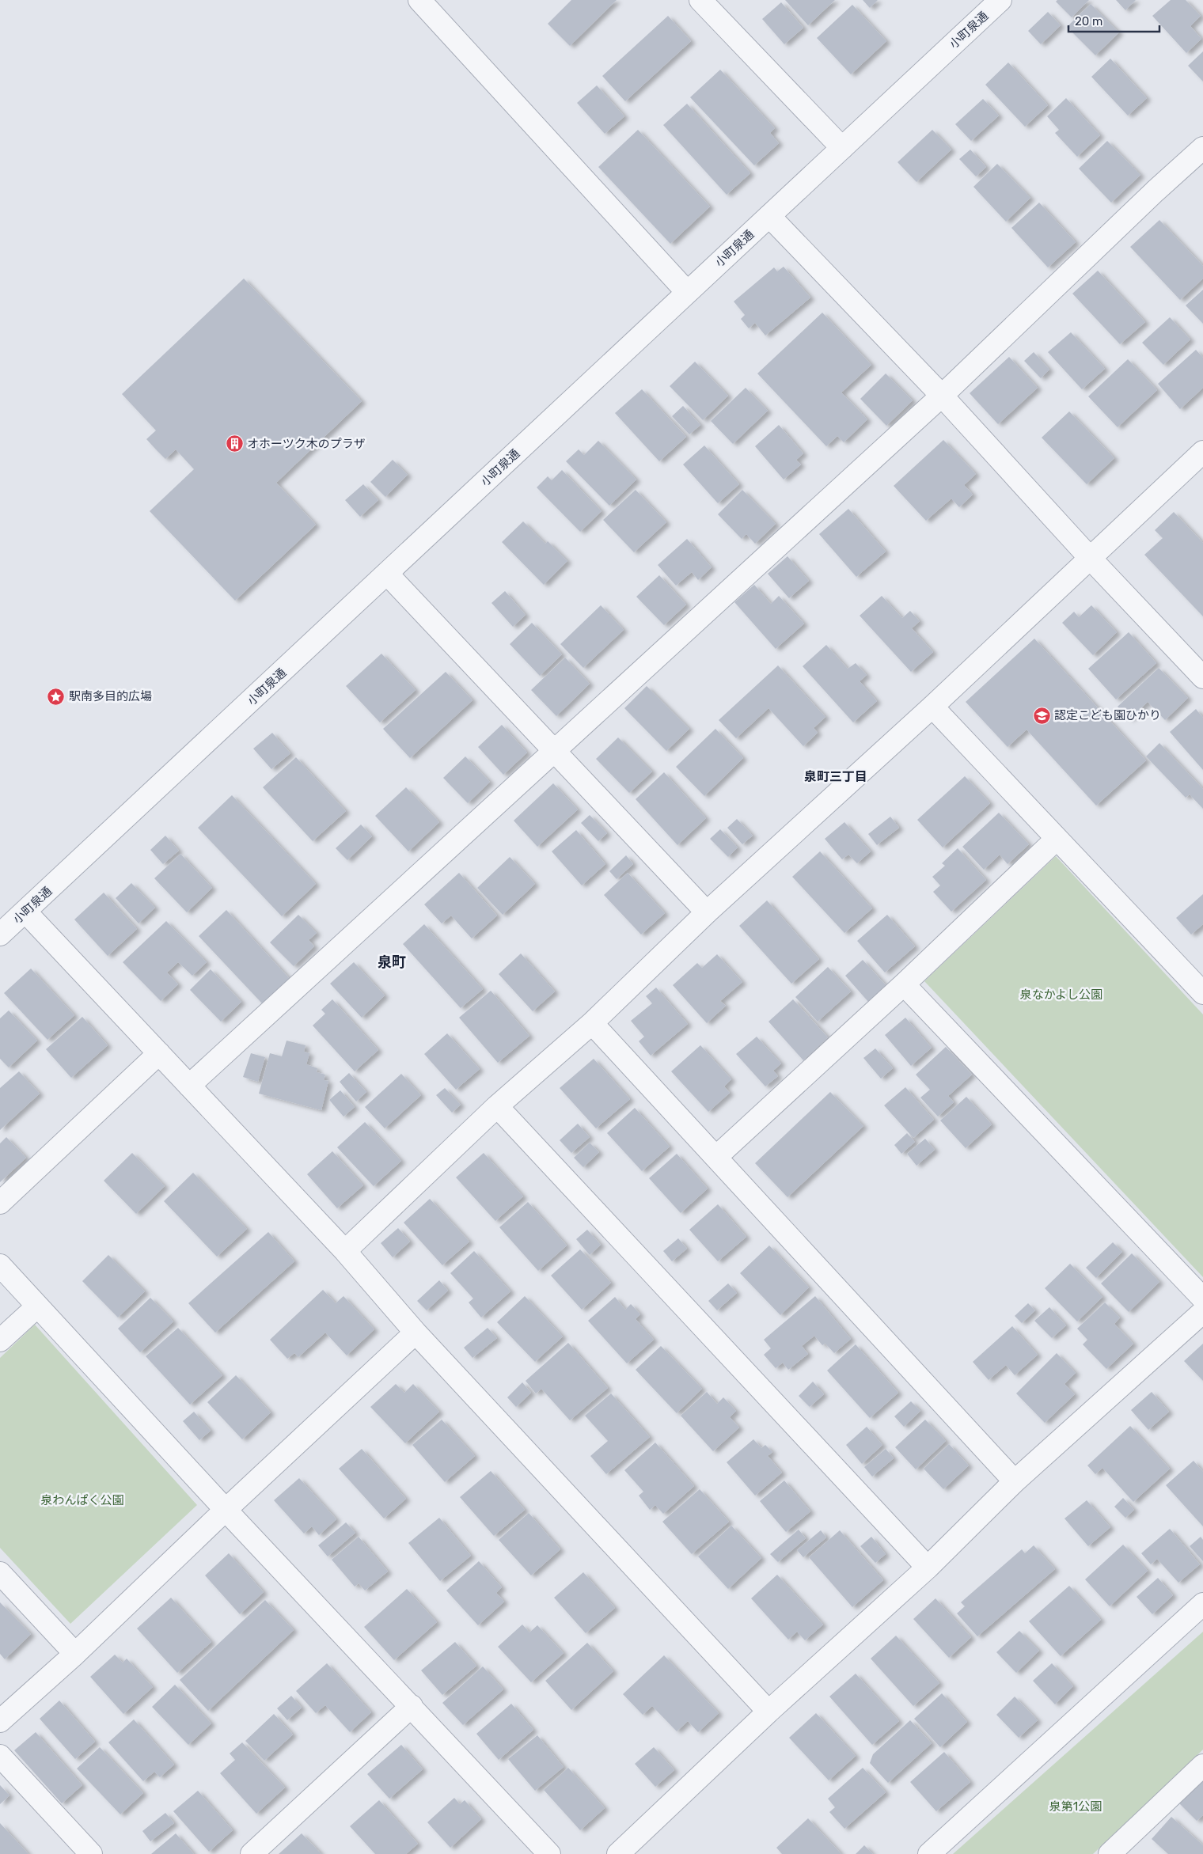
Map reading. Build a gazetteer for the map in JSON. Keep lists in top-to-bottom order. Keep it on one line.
{"streets":{"street":["小町泉通"]},"districts":["泉町三丁目","泉町"],"parks":["泉なかよし公園","泉わんぱく公園","泉第1公園"],"places":{"building":["オホーツク木のプラザ"],"place":["駅南多目的広場"],"school or university":["認定こども園ひかり"]},"scale_bar":"20 m"}
